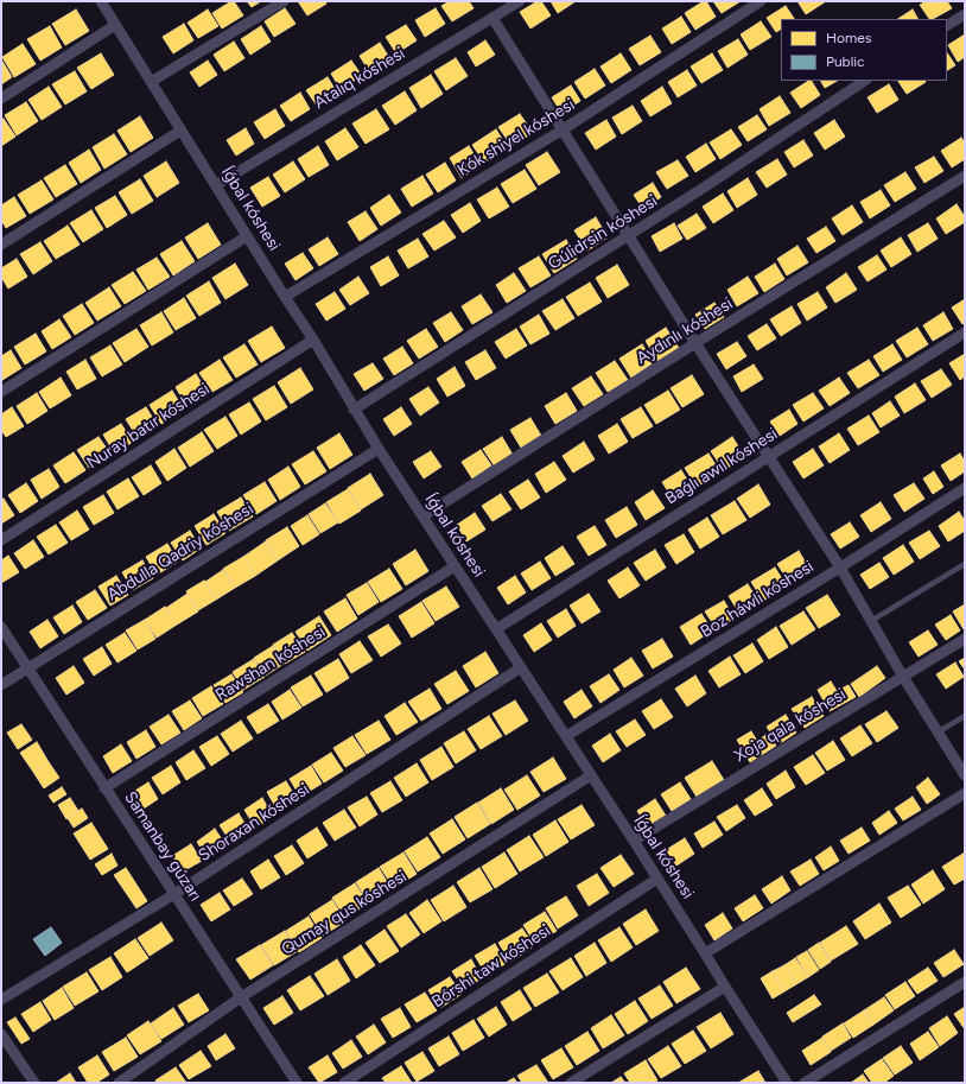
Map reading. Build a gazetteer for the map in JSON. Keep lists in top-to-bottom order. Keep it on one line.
{"streets":{"street":["Atalıq kóshesi","Kók shiyel kóshesi","Íǵbal kóshesi","Gúlidrsin kóshesi","Aydınlı kóshesi","Nuray batır kóshesi","Baǵlı awıl kóshesi","Abdulla Qadriy kóshesi","Boz háwli kóshesi","Rawshan kóshesi","Xoja qala kóshesi","Shoraxan kóshesi","Samanbay gúzarı","Qumay qus kóshesi","Bórshi taw kóshesi"]},"crossings":[["Atalıq kóshesi","Íǵbal kóshesi"],["Kók shiyel kóshesi","Íǵbal kóshesi"],["Íǵbal kóshesi","Gúlidrsin kóshesi"],["Íǵbal kóshesi","Aydınlı kóshesi"],["Íǵbal kóshesi","Nuray batır kóshesi"],["Íǵbal kóshesi","Baǵlı awıl kóshesi"],["Íǵbal kóshesi","Abdulla Qadriy kóshesi"],["Íǵbal kóshesi","Boz háwli kóshesi"],["Íǵbal kóshesi","Rawshan kóshesi"],["Íǵbal kóshesi","Xoja qala kóshesi"],["Íǵbal kóshesi","Shoraxan kóshesi"],["Íǵbal kóshesi","Qumay qus kóshesi"],["Íǵbal kóshesi","Bórshi taw kóshesi"],["Abdulla Qadriy kóshesi","Samanbay gúzarı"],["Rawshan kóshesi","Samanbay gúzarı"],["Shoraxan kóshesi","Samanbay gúzarı"],["Samanbay gúzarı","Qumay qus kóshesi"]],"legend":["Homes","Public"]}
